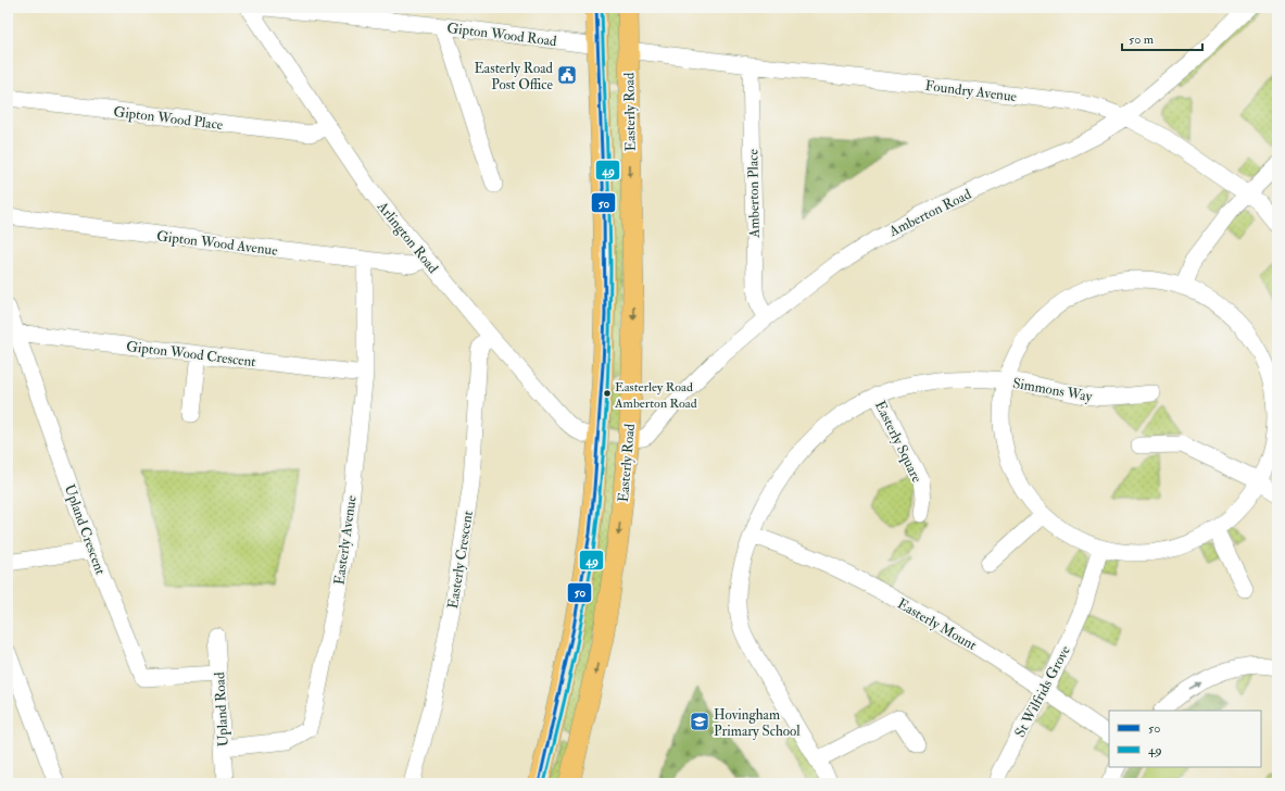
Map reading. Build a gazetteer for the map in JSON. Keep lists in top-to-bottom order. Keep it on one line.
{"streets":{"main road":["Easterly Road"],"street":["Gipton Wood Road","Foundry Avenue","Gipton Wood Place","Amberton Place","Amberton Road","Arlington Road","Gipton Wood Avenue","Gipton Wood Crescent","Simmons Way","Easterly Square","Upland Crescent","Easterly Avenue","Easterly Crescent","Easterly Mount","St Wilfrids Grove","Upland Road"]},"crossings":[["Gipton Wood Road","Easterly Road"],["Gipton Wood Road","Arlington Road"],["Foundry Avenue","Easterly Road"],["Foundry Avenue","Amberton Place"],["Foundry Avenue","Amberton Road"],["Easterly Road","Amberton Road"],["Easterly Road","Arlington Road"],["Gipton Wood Place","Arlington Road"],["Amberton Place","Amberton Road"],["Arlington Road","Gipton Wood Avenue"],["Arlington Road","Easterly Crescent"],["Gipton Wood Avenue","Easterly Avenue"],["Gipton Wood Crescent","Upland Crescent"],["Gipton Wood Crescent","Easterly Avenue"],["Simmons Way","Easterly Square"],["Simmons Way","Easterly Mount"],["Upland Crescent","Upland Road"],["Easterly Avenue","Upland Road"],["Easterly Mount","St Wilfrids Grove"]],"places":{"public building":["Easterly Road Post Office"],"other":["Easterley Road Amberton Road"],"school or university":["Hovingham Primary School"]},"lines":["transit line 50","transit line 49"],"legend":["50","49"],"scale_bar":"50 m"}
